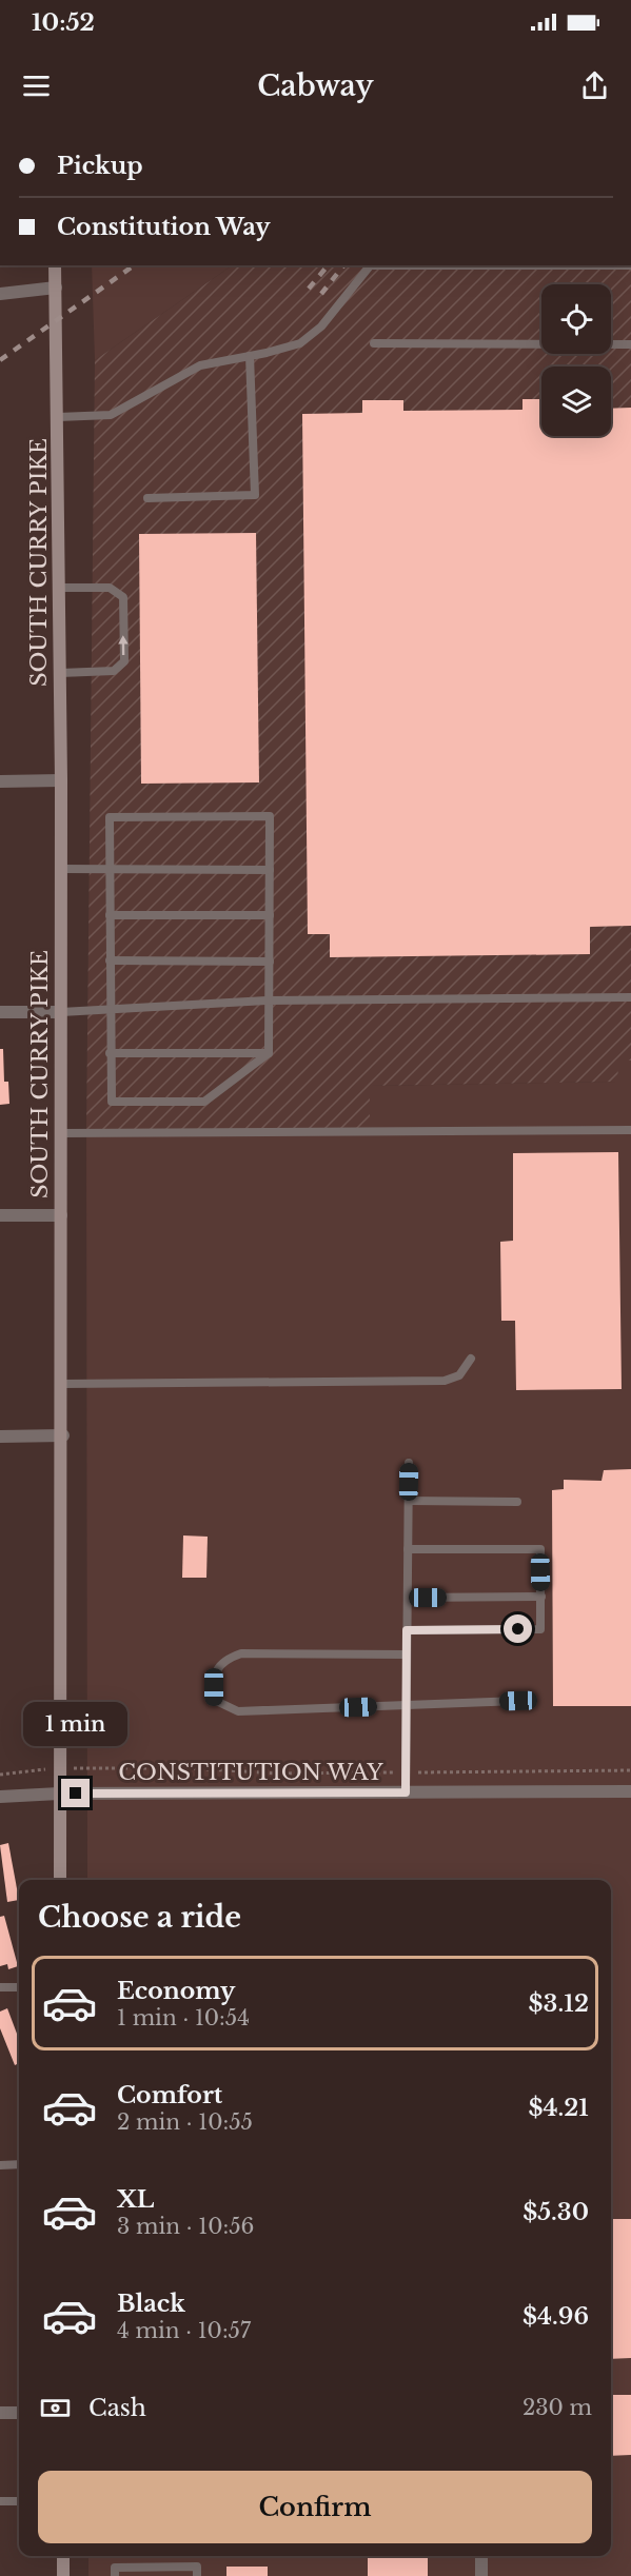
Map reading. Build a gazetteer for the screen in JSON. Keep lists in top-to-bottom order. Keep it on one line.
{"streets":{"main road":["SOUTH CURRY PIKE"],"street":["CONSTITUTION WAY"]},"crossings":[["SOUTH CURRY PIKE","CONSTITUTION WAY"]],"page":{"status":"10:52","header":"Cabway","banner":["Pickup","Constitution Way"],"bubble":"1 min","heading":"Choose a ride","list":[{"name":"Economy","note":"1 min · 10:54","value":"$3.12"},{"name":"Comfort","note":"2 min · 10:55","value":"$4.21"},{"name":"XL","note":"3 min · 10:56","value":"$5.30"},{"name":"Black","note":"4 min · 10:57","value":"$4.96"}],"pay":["Cash","230 m"],"buttons":"Confirm"}}
